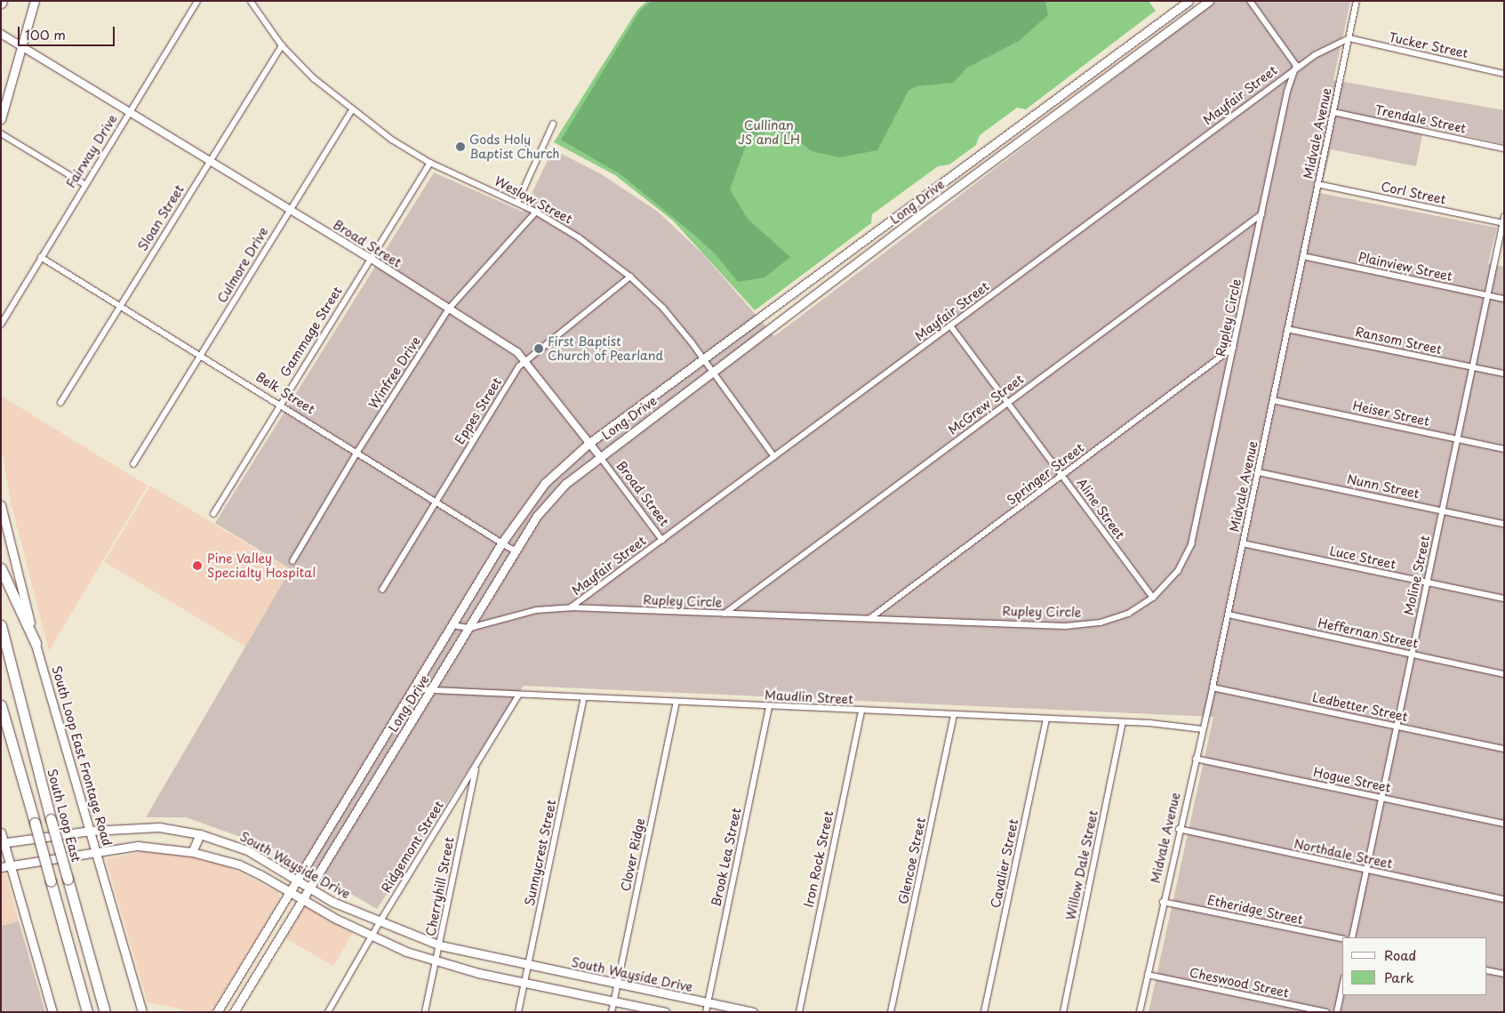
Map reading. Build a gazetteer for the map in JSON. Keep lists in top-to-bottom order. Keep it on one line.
{"streets":{"highway":["South Loop East"],"main road":["Long Drive","South Loop East Frontage Road","South Wayside Drive"],"street":["Tucker Street","Mayfair Street","Trendale Street","Midvale Avenue","Fairway Drive","Corl Street","Weslow Street","Sloan Street","Broad Street","Culmore Drive","Plainview Street","Rupley Circle","Gammage Street","Ransom Street","Winfree Drive","Belk Street","McGrew Street","Eppes Street","Heiser Street","Springer Street","Nunn Street","Aline Street","Luce Street","Moline Street","Heffernan Street","Maudlin Street","Ledbetter Street","Hogue Street","Ridgemont Street","Sunnycrest Street","Northdale Street","Clover Ridge","Brook Lea Street","Iron Rock Street","Glencoe Street","Cavalier Street","Willow Dale Street","Cherryhill Street","Etheridge Street","Cheswood Street"]},"crossings":[["Tucker Street","Mayfair Street"],["Tucker Street","Midvale Avenue"],["Mayfair Street","Midvale Avenue"],["Mayfair Street","Weslow Street"],["Mayfair Street","Broad Street"],["Mayfair Street","Rupley Circle"],["Mayfair Street","Aline Street"],["Trendale Street","Midvale Avenue"],["Midvale Avenue","Corl Street"],["Midvale Avenue","Plainview Street"],["Midvale Avenue","Ransom Street"],["Midvale Avenue","Heiser Street"],["Midvale Avenue","Nunn Street"],["Midvale Avenue","Luce Street"],["Midvale Avenue","Heffernan Street"],["Midvale Avenue","Maudlin Street"],["Midvale Avenue","Ledbetter Street"],["Midvale Avenue","Hogue Street"],["Midvale Avenue","Northdale Street"],["Midvale Avenue","Etheridge Street"],["Midvale Avenue","Cheswood Street"],["Fairway Drive","Broad Street"],["Fairway Drive","Belk Street"],["Corl Street","Moline Street"],["Weslow Street","Long Drive"],["Weslow Street","Sloan Street"],["Weslow Street","Culmore Drive"],["Weslow Street","Gammage Street"],["Weslow Street","Winfree Drive"],["Weslow Street","Eppes Street"],["Long Drive","Broad Street"],["Long Drive","Rupley Circle"],["Long Drive","Belk Street"],["Long Drive","Maudlin Street"],["Long Drive","South Wayside Drive"],["Sloan Street","Broad Street"],["Sloan Street","Belk Street"],["Broad Street","Culmore Drive"],["Broad Street","Gammage Street"],["Broad Street","Winfree Drive"],["Broad Street","Eppes Street"],["Culmore Drive","Belk Street"],["Plainview Street","Moline Street"],["Rupley Circle","McGrew Street"],["Rupley Circle","Springer Street"],["Rupley Circle","Aline Street"],["Gammage Street","Belk Street"],["Ransom Street","Moline Street"],["Winfree Drive","Belk Street"],["Belk Street","Eppes Street"],["McGrew Street","Aline Street"],["Heiser Street","Moline Street"],["Springer Street","Aline Street"],["Nunn Street","Moline Street"],["Luce Street","Moline Street"],["Moline Street","Heffernan Street"],["Moline Street","Ledbetter Street"],["Moline Street","Hogue Street"],["Moline Street","Northdale Street"],["Maudlin Street","Ridgemont Street"],["Maudlin Street","Sunnycrest Street"],["Maudlin Street","Clover Ridge"],["Maudlin Street","Brook Lea Street"],["Maudlin Street","Iron Rock Street"],["Maudlin Street","Glencoe Street"],["Maudlin Street","Cavalier Street"],["Maudlin Street","Willow Dale Street"],["South Loop East Frontage Road","South Wayside Drive"],["Ridgemont Street","South Wayside Drive"],["Ridgemont Street","Cherryhill Street"],["Sunnycrest Street","South Wayside Drive"],["Clover Ridge","South Wayside Drive"],["Brook Lea Street","South Wayside Drive"],["South Wayside Drive","Cherryhill Street"]],"parks":["Cullinan JS and LH"],"places":["Gods Holy Baptist Church","First Baptist Church of Pearland","Pine Valley Specialty Hospital"],"legend":["Road","Park"],"scale_bar":"100 m"}
